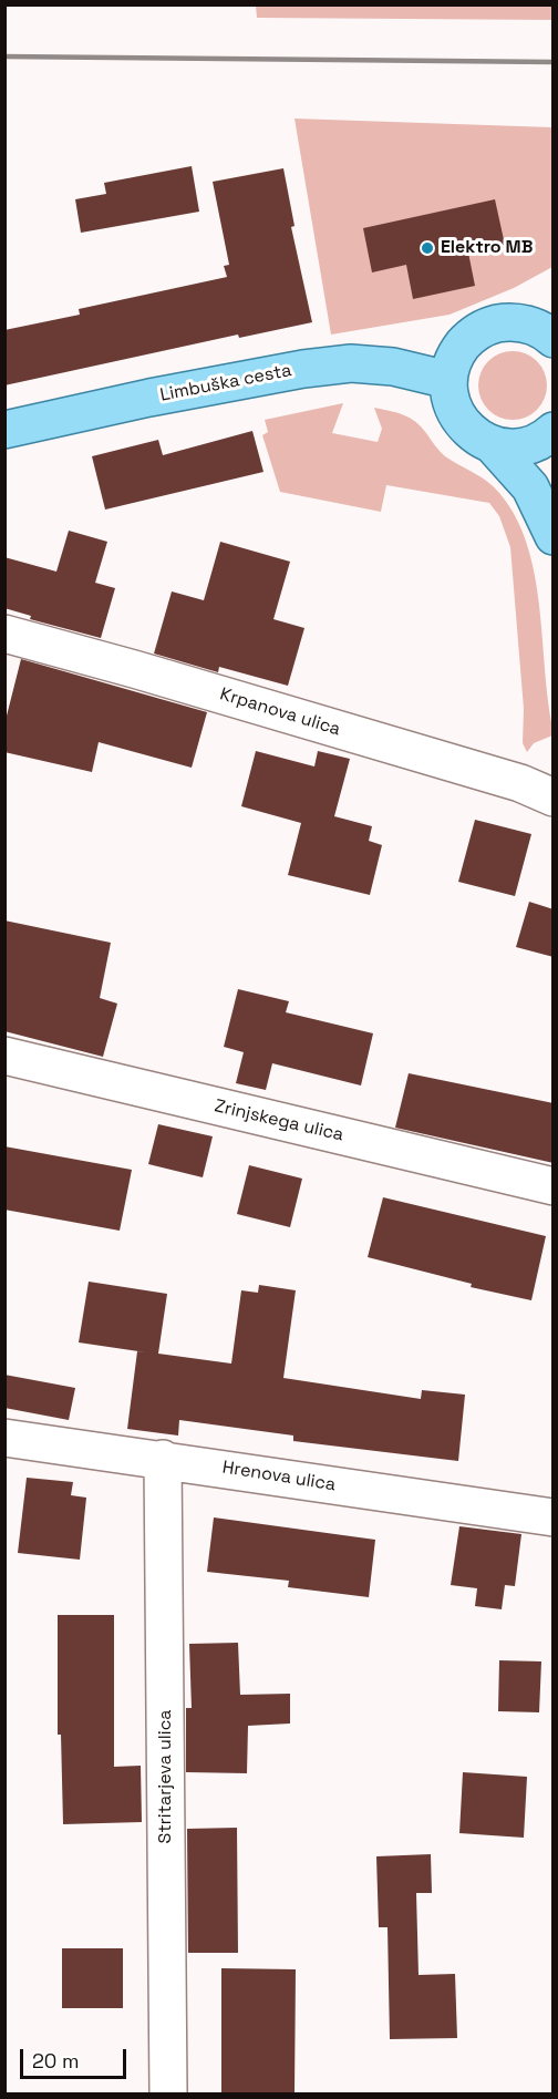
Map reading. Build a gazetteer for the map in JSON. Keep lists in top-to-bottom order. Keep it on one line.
{"streets":{"main road":["Limbuška cesta"],"street":["Krpanova ulica","Zrinjskega ulica","Hrenova ulica","Stritarjeva ulica"]},"crossings":[["Hrenova ulica","Stritarjeva ulica"]],"places":["Elektro MB"],"scale_bar":"20 m"}
